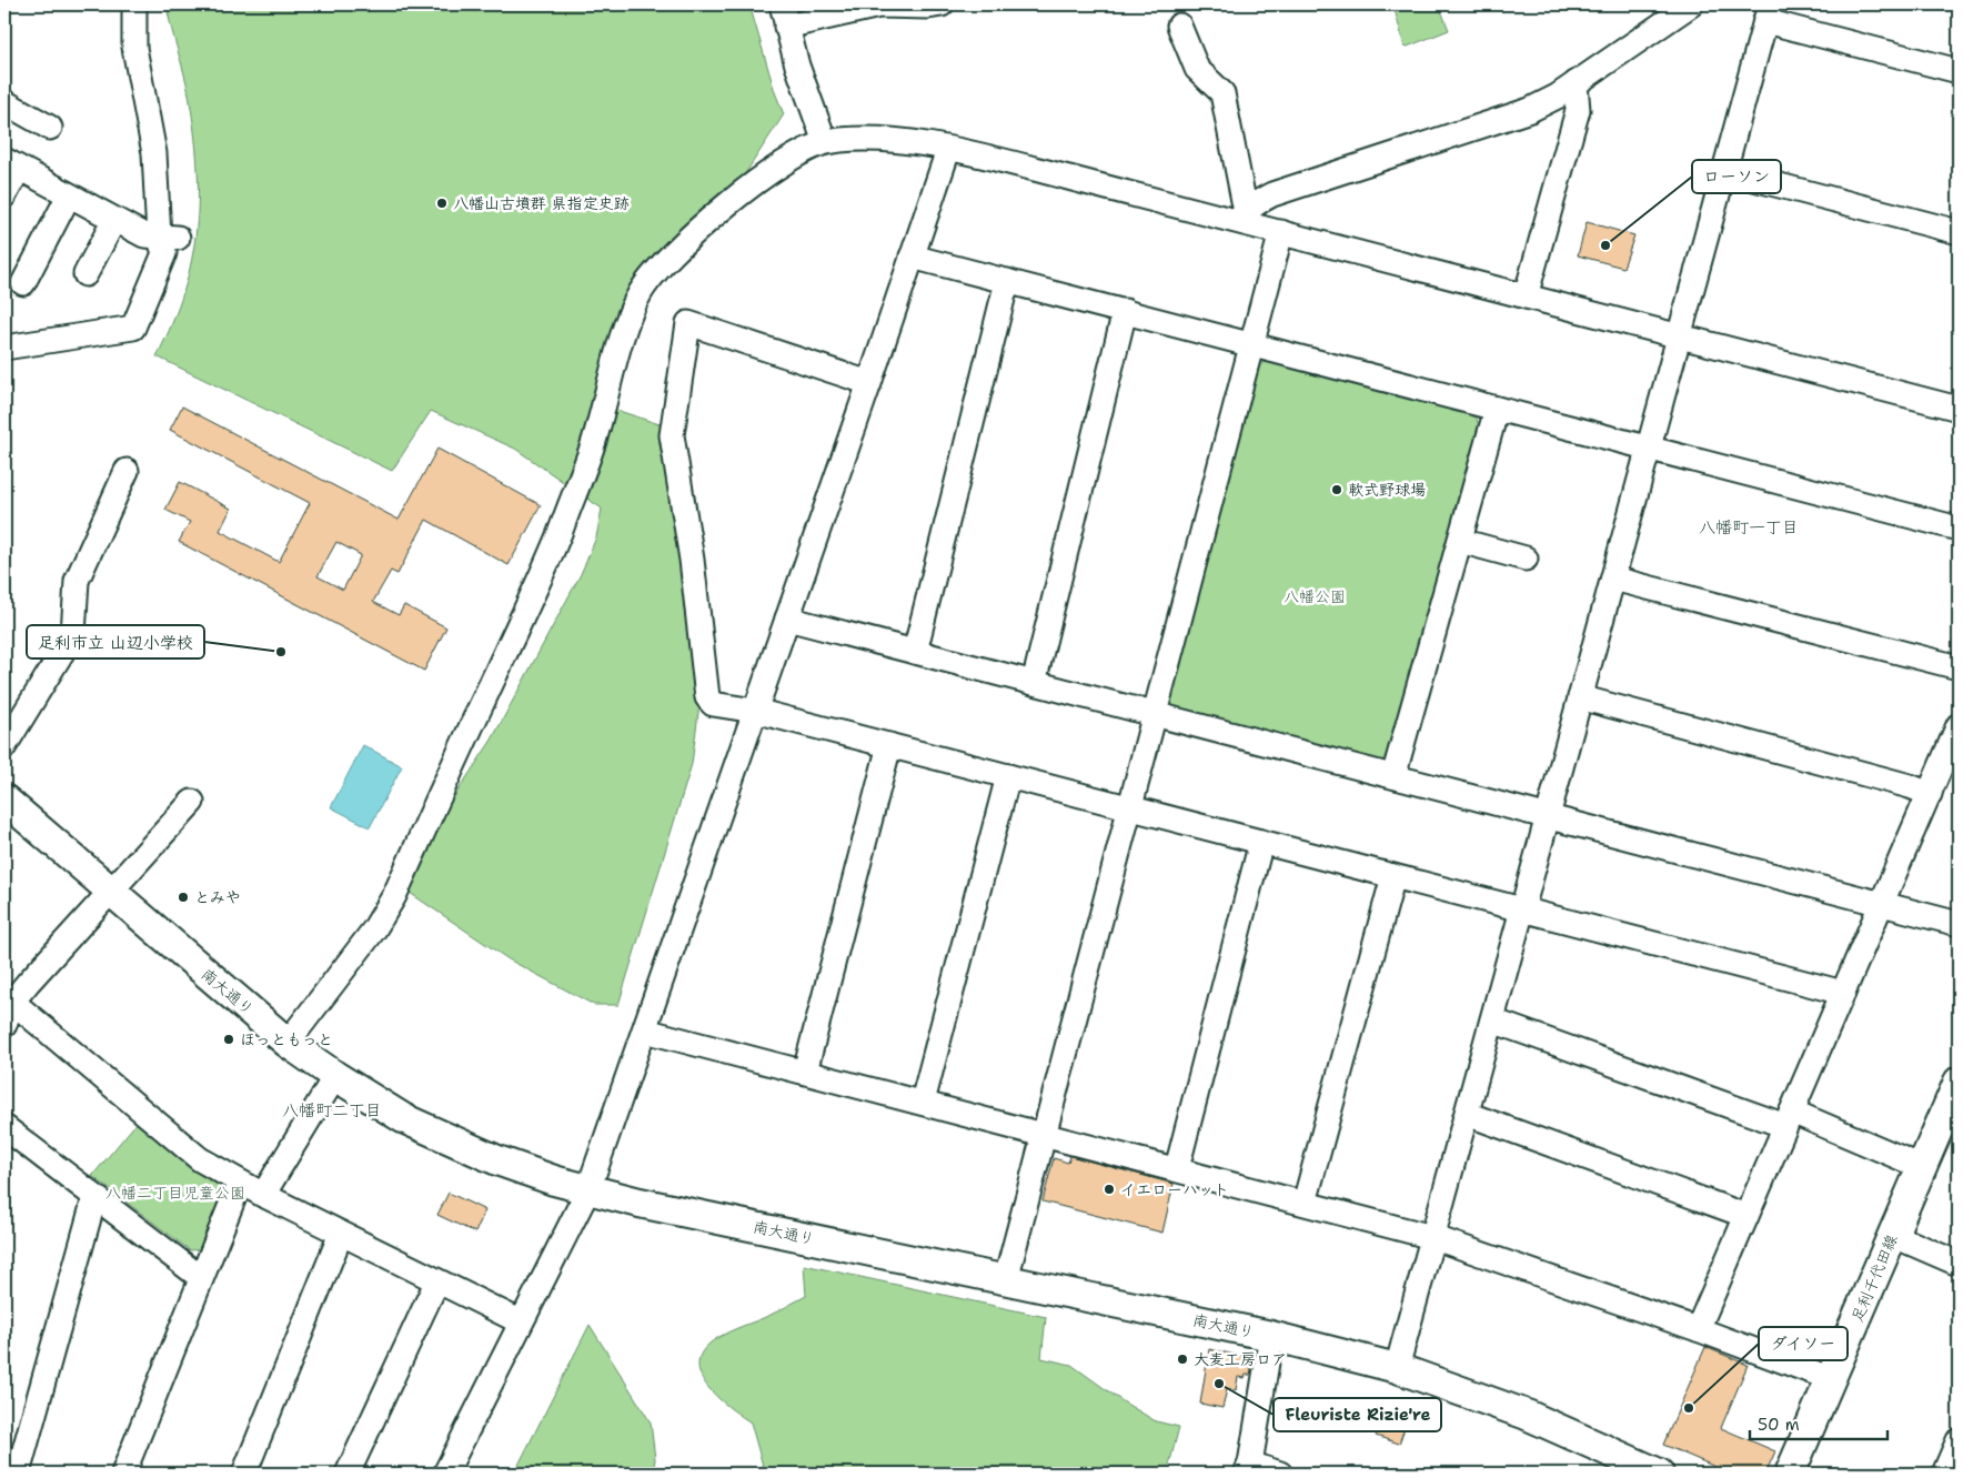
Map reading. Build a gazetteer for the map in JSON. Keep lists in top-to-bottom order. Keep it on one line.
{"streets":{"main road":["南大通り","足利千代田線"]},"districts":["八幡町一丁目","八幡町二丁目"],"parks":["八幡公園","八幡二丁目児童公園"],"places":["八幡山古墳群 県指定史跡","ローソン","軟式野球場","足利市立 山辺小学校","とみや","ほっともっと","イエローハット","大麦工房ロア","Fleuriste Rizie're","ダイソー"],"scale_bar":"50 m"}
